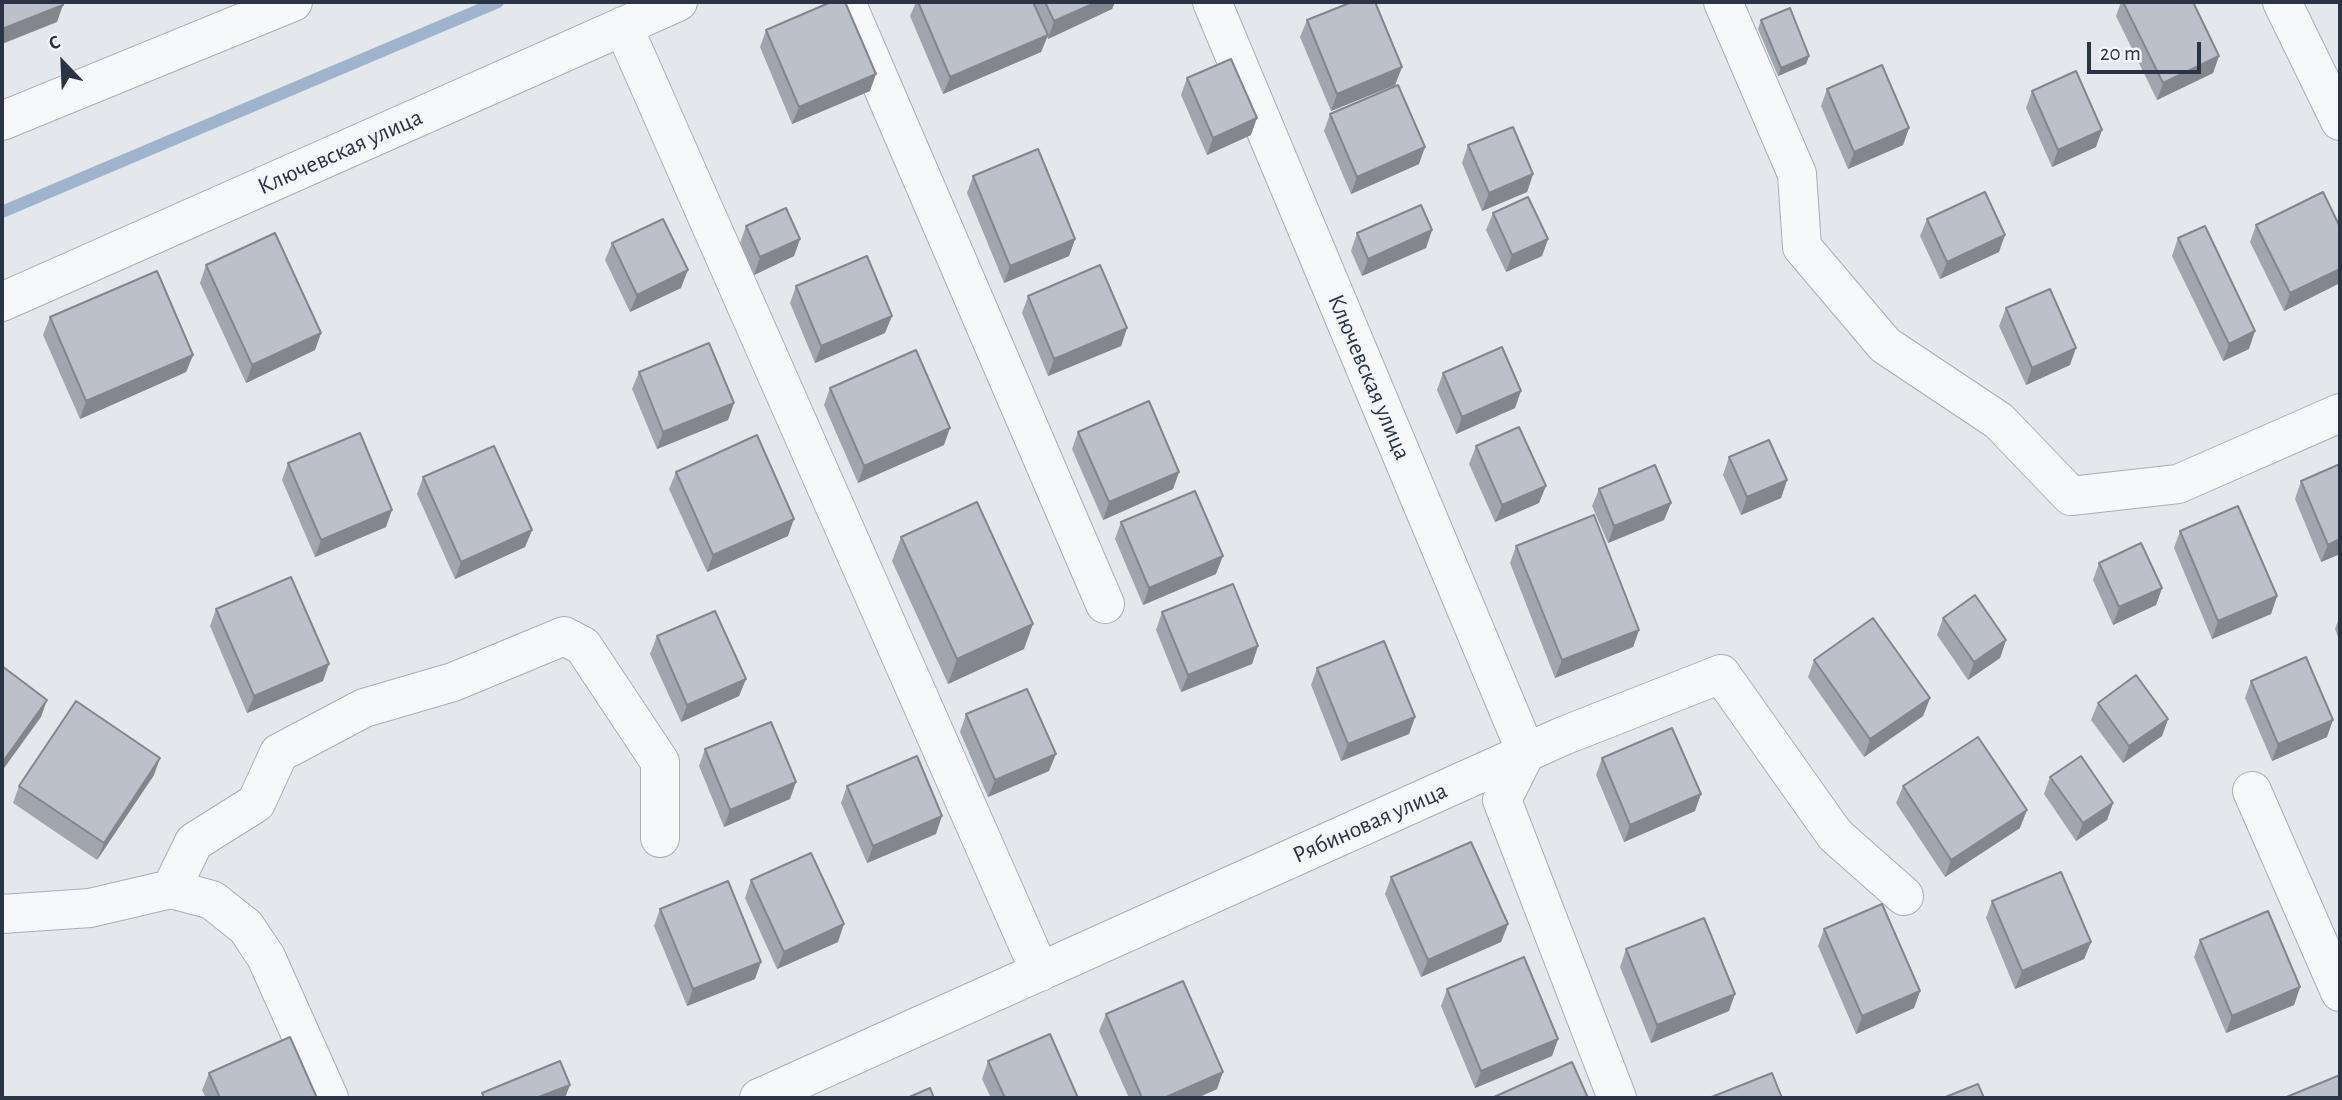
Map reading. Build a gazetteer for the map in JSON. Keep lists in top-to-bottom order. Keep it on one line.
{"streets":{"street":["Ключевская улица","Рябиновая улица"]},"crossings":[["Ключевская улица","Рябиновая улица"]],"scale_bar":"20 m","north":"top left"}
